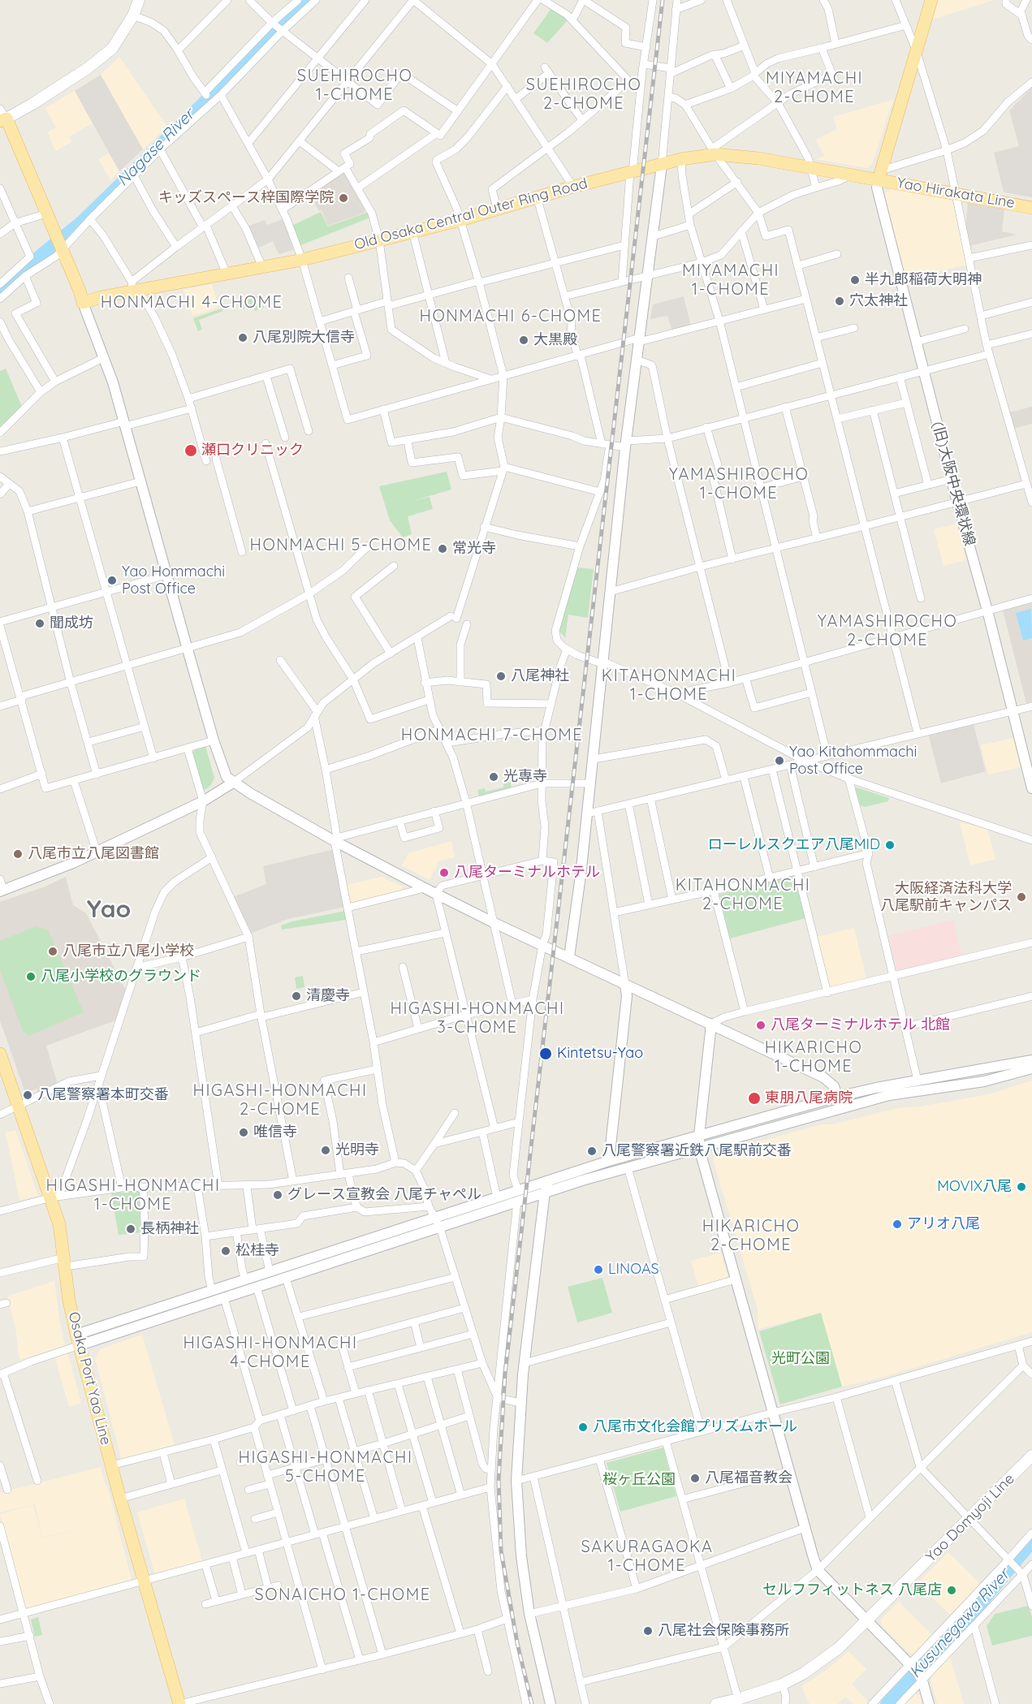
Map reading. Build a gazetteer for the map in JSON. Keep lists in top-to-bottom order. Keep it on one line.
{"streets":{"main road":["Yao Hirakata Line","Old Osaka Central Outer Ring Road","Osaka Port Yao Line","Yao Domyoji Line"],"street":["(旧)大阪中央環状線"]},"crossings":[["Yao Hirakata Line","Old Osaka Central Outer Ring Road"],["Yao Hirakata Line","(旧)大阪中央環状線"],["Old Osaka Central Outer Ring Road","(旧)大阪中央環状線"]],"districts":["SUEHIROCHO 1-CHOME","MIYAMACHI 2-CHOME","SUEHIROCHO 2-CHOME","MIYAMACHI 1-CHOME","HONMACHI 4-CHOME","HONMACHI 6-CHOME","YAMASHIROCHO 1-CHOME","HONMACHI 5-CHOME","YAMASHIROCHO 2-CHOME","KITAHONMACHI 1-CHOME","HONMACHI 7-CHOME","KITAHONMACHI 2-CHOME","Yao","HIGASHI-HONMACHI 3-CHOME","HIKARICHO 1-CHOME","HIGASHI-HONMACHI 2-CHOME","HIGASHI-HONMACHI 1-CHOME","HIKARICHO 2-CHOME","HIGASHI-HONMACHI 4-CHOME","HIGASHI-HONMACHI 5-CHOME","SAKURAGAOKA 1-CHOME","SONAICHO 1-CHOME"],"water":["Nagase River","Kusunegawa River"],"parks":["光町公園","桜ヶ丘公園"],"places":["キッズスペース梓国際学院","半九郎稲荷大明神","穴太神社","八尾別院大信寺","大黒殿","瀬口クリニック","常光寺","Yao Hommachi Post Office","聞成坊","八尾神社","Yao Kitahommachi Post Office","光専寺","ローレルスクエア八尾MID","八尾市立八尾図書館","八尾ターミナルホテル","大阪経済法科大学 八尾駅前キャンパス","八尾市立八尾小学校","八尾小学校のグラウンド","清慶寺","八尾ターミナルホテル 北館","Kintetsu-Yao","八尾警察署本町交番","東朋八尾病院","唯信寺","光明寺","八尾警察署近鉄八尾駅前交番","MOVIX八尾","グレース宣教会 八尾チャペル","アリオ八尾","長柄神社","松桂寺","LINOAS","八尾市文化会館プリズムホール","八尾福音教会","セルフフィットネス 八尾店","八尾社会保険事務所"]}
